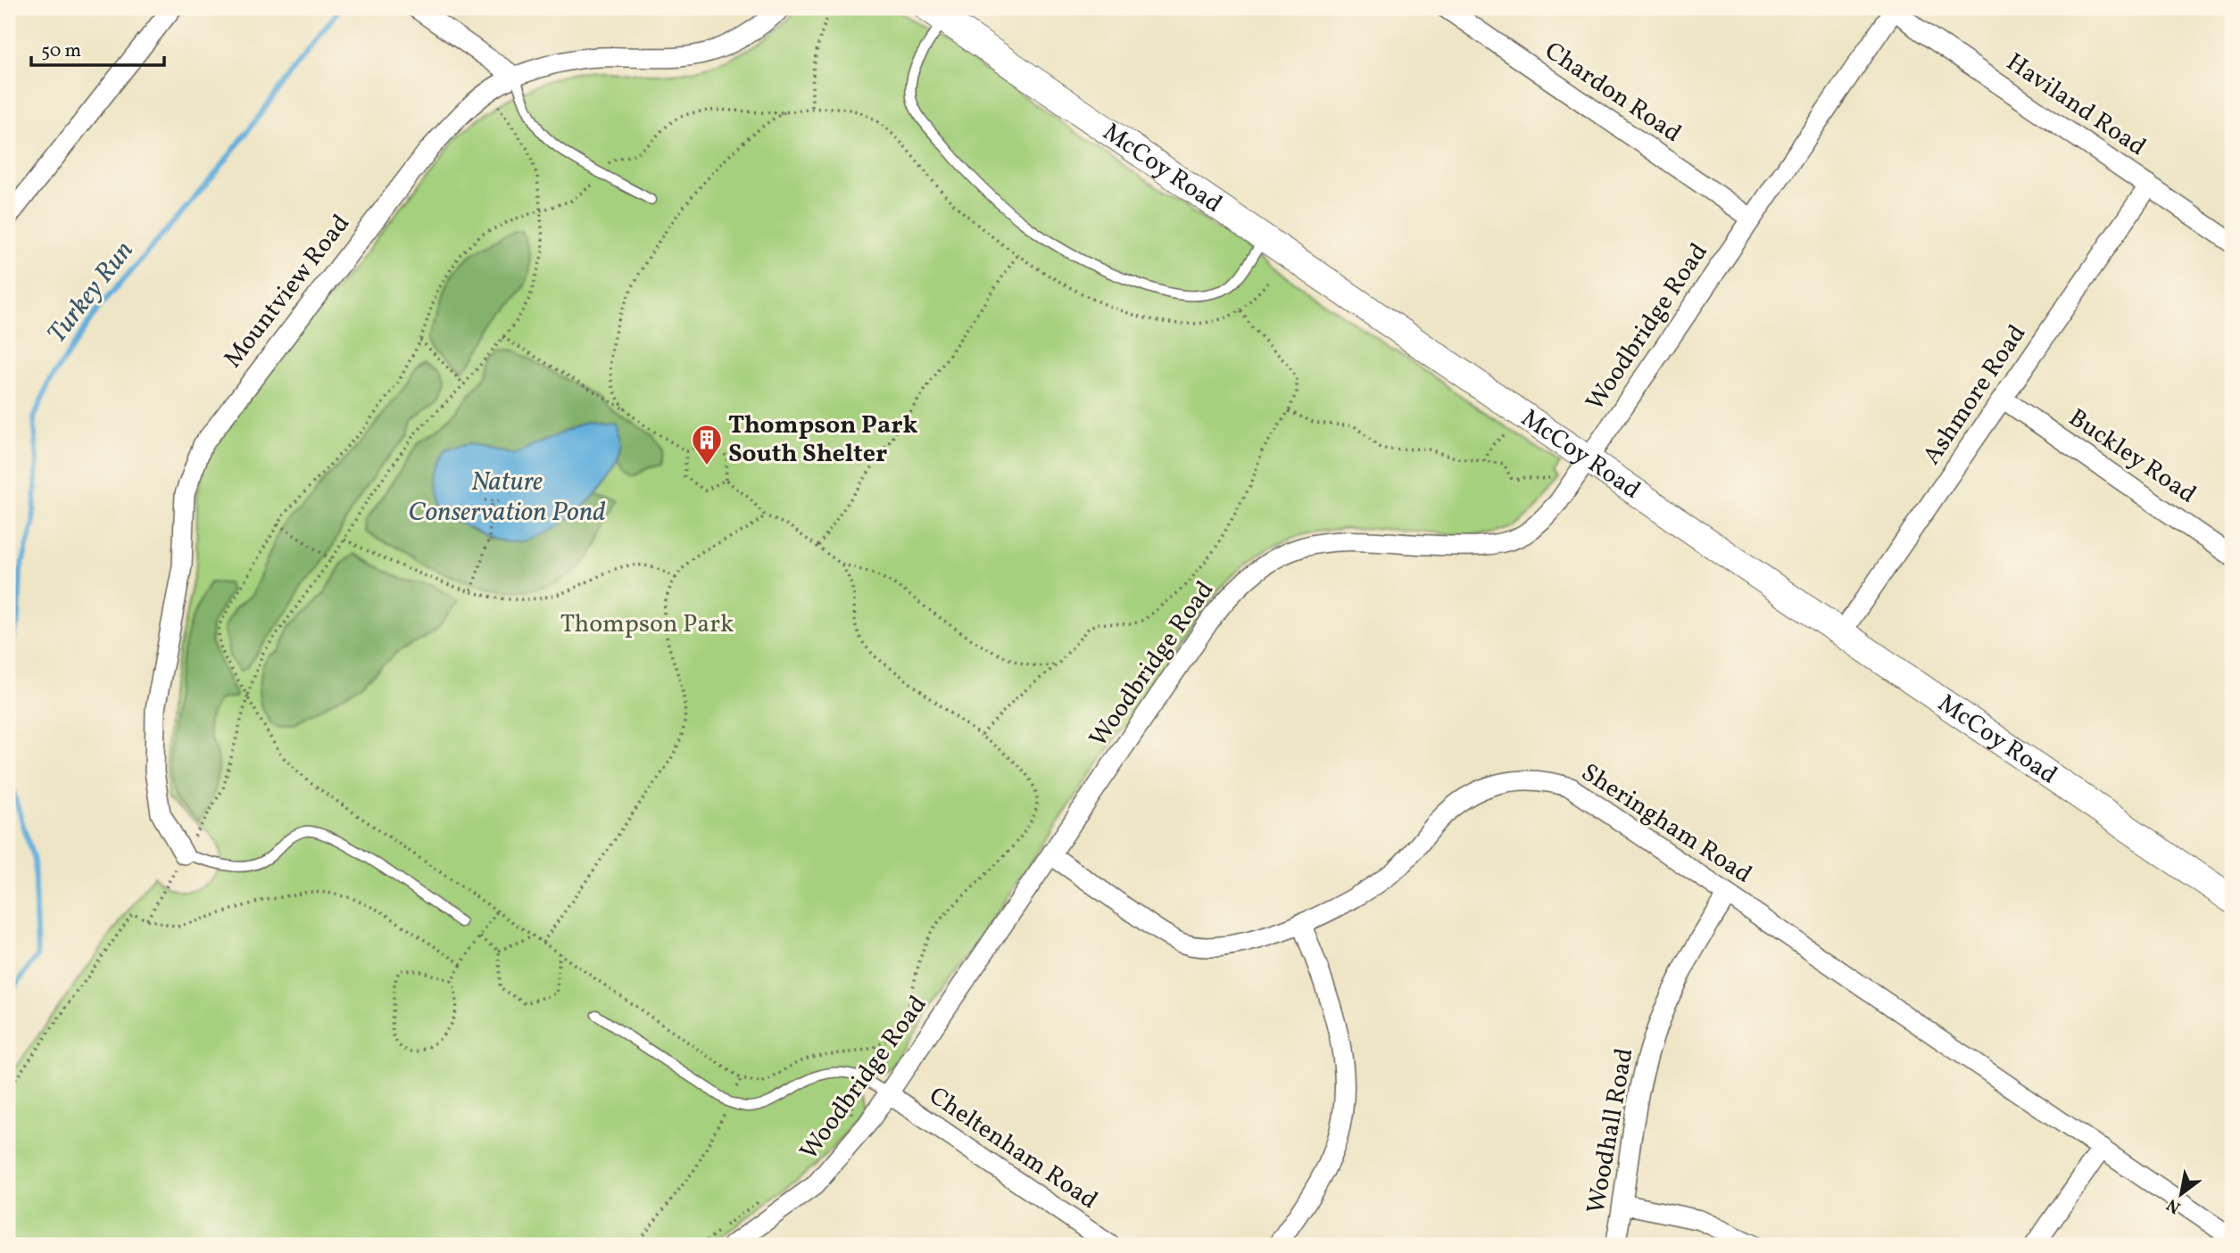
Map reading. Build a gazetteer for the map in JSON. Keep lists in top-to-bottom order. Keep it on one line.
{"streets":{"main road":["McCoy Road"],"street":["Chardon Road","Haviland Road","Mountview Road","Woodbridge Road","Ashmore Road","Buckley Road","Sheringham Road","Woodhall Road","Cheltenham Road"]},"crossings":[["Chardon Road","Woodbridge Road"],["Haviland Road","Woodbridge Road"],["Haviland Road","Ashmore Road"],["McCoy Road","Woodbridge Road"],["McCoy Road","Ashmore Road"],["Woodbridge Road","Sheringham Road"],["Woodbridge Road","Cheltenham Road"],["Ashmore Road","Buckley Road"],["Sheringham Road","Woodhall Road"]],"water":["Turkey Run","Nature Conservation Pond"],"parks":["Thompson Park"],"places":{"building":["Thompson Park South Shelter"]},"scale_bar":"50 m","north":"bottom left"}
